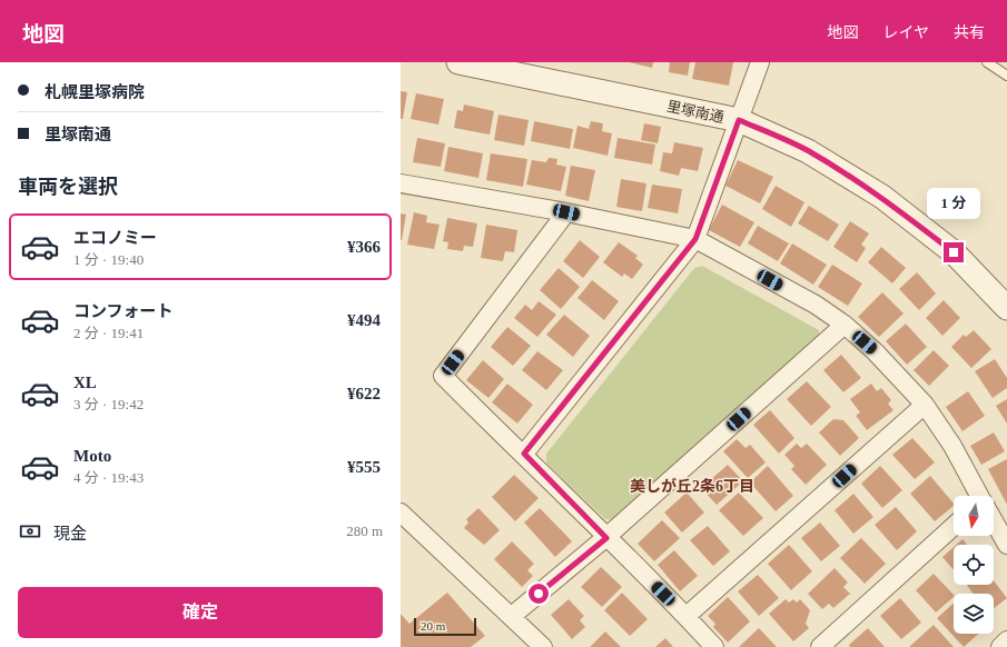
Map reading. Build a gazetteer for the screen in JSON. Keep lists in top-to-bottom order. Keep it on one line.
{"streets":{"street":["里塚南通"]},"districts":["美しが丘2条6丁目"],"scale_bar":"20 m","north":"bottom","page":{"header":"地図","nav":["地図","レイヤ","共有"],"banner":["札幌里塚病院","里塚南通"],"heading":"車両を選択","bubble":"1 分","list":[{"name":"エコノミー","note":"1 分 · 19:40","value":"¥366"},{"name":"コンフォート","note":"2 分 · 19:41","value":"¥494"},{"name":"XL","note":"3 分 · 19:42","value":"¥622"},{"name":"Moto","note":"4 分 · 19:43","value":"¥555"}],"pay":["現金","280 m"],"buttons":"確定","scale":"20 m"}}
